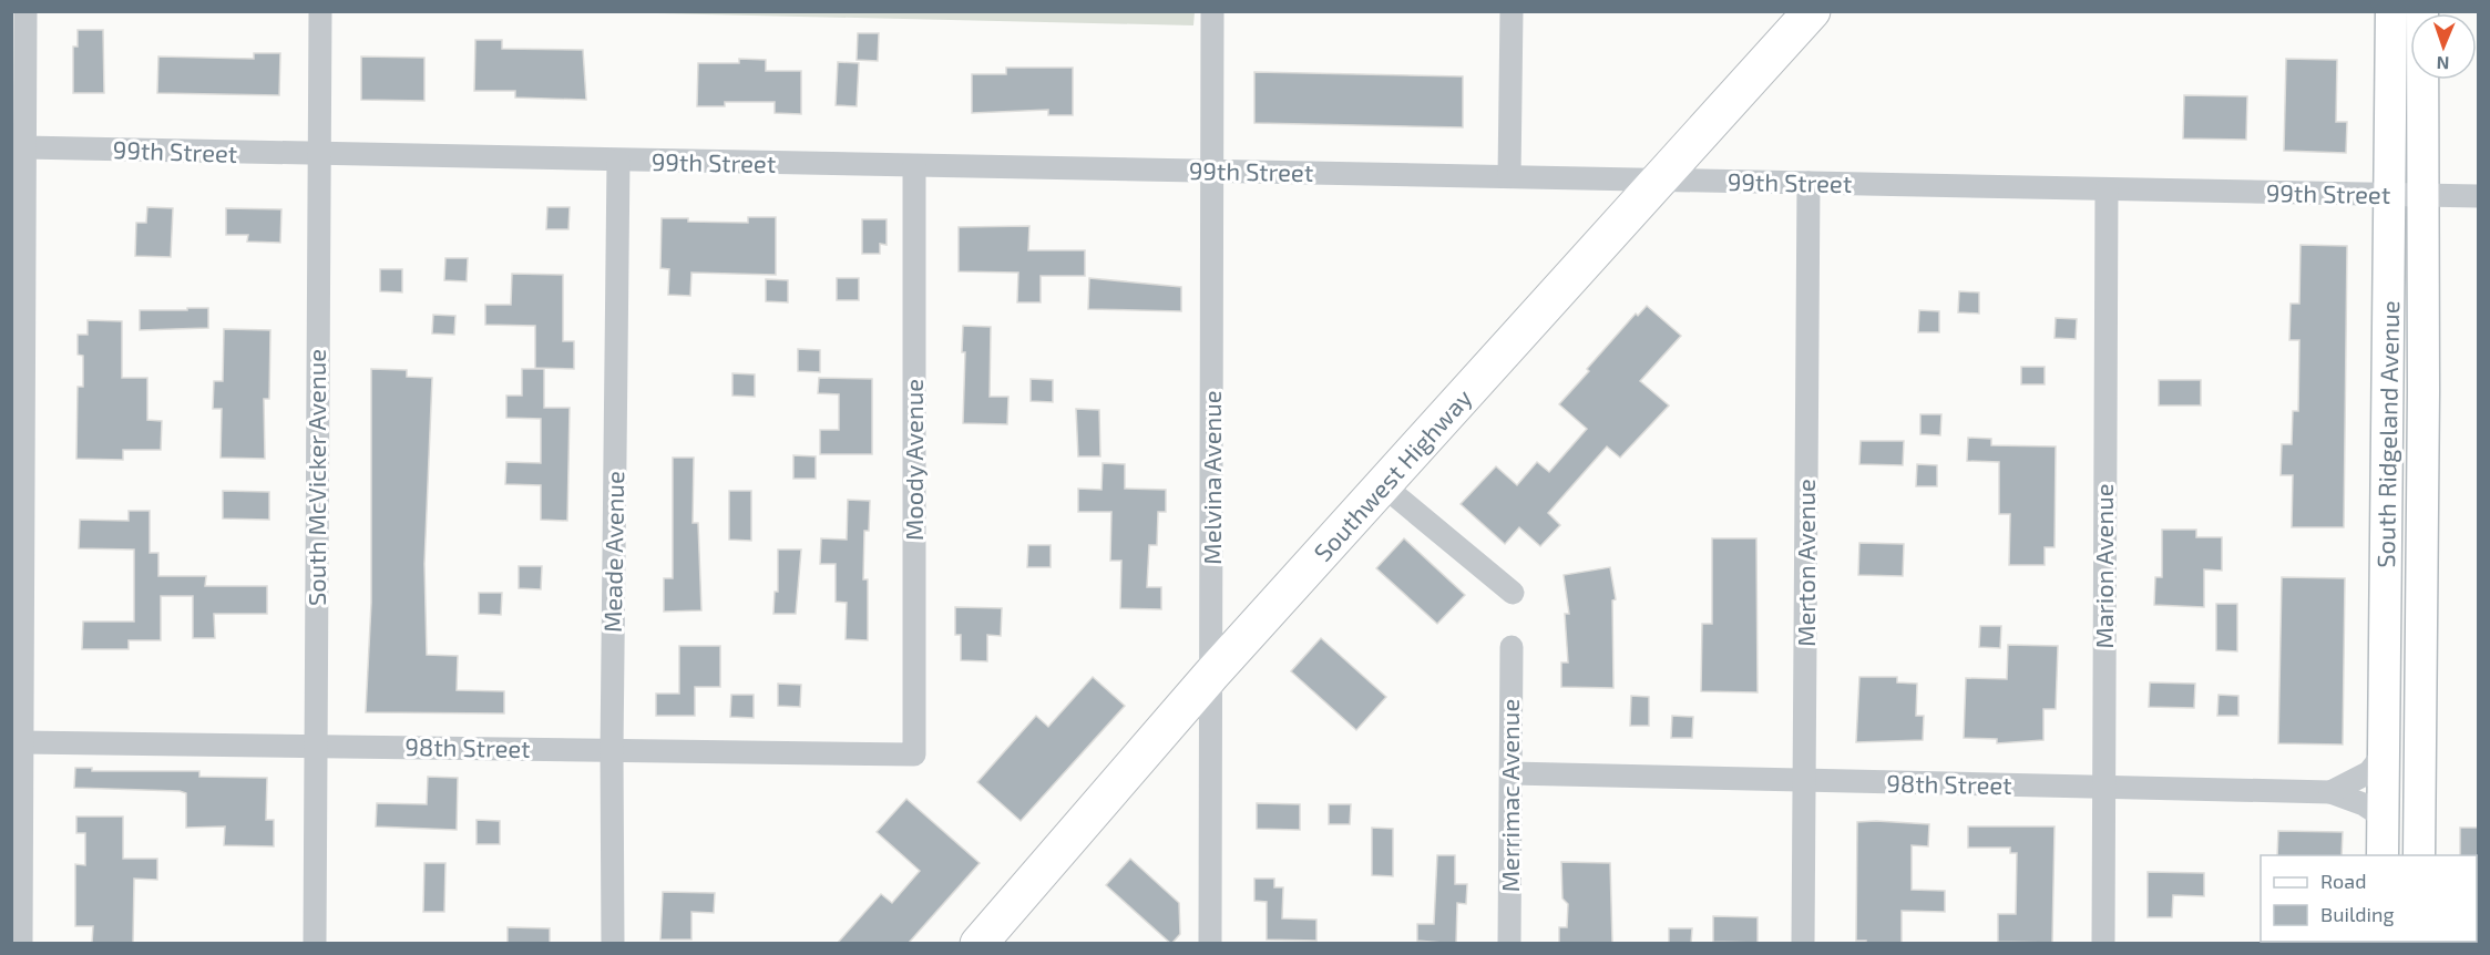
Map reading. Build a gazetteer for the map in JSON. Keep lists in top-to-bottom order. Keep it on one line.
{"streets":{"main road":["South Ridgeland Avenue","Southwest Highway"],"street":["99th Street","Moody Avenue","South McVicker Avenue","Melvina Avenue","Meade Avenue","Merton Avenue","Marion Avenue","98th Street","Merrimac Avenue"]},"crossings":[["99th Street","South Ridgeland Avenue"],["99th Street","Moody Avenue"],["99th Street","Southwest Highway"],["99th Street","South McVicker Avenue"],["99th Street","Melvina Avenue"],["99th Street","Meade Avenue"],["99th Street","Merton Avenue"],["99th Street","Marion Avenue"],["South Ridgeland Avenue","98th Street"],["Moody Avenue","98th Street"],["Southwest Highway","Melvina Avenue"],["South McVicker Avenue","98th Street"],["Meade Avenue","98th Street"],["Merton Avenue","98th Street"],["Marion Avenue","98th Street"],["98th Street","Merrimac Avenue"]],"legend":["Road","Building"],"north":"bottom"}
